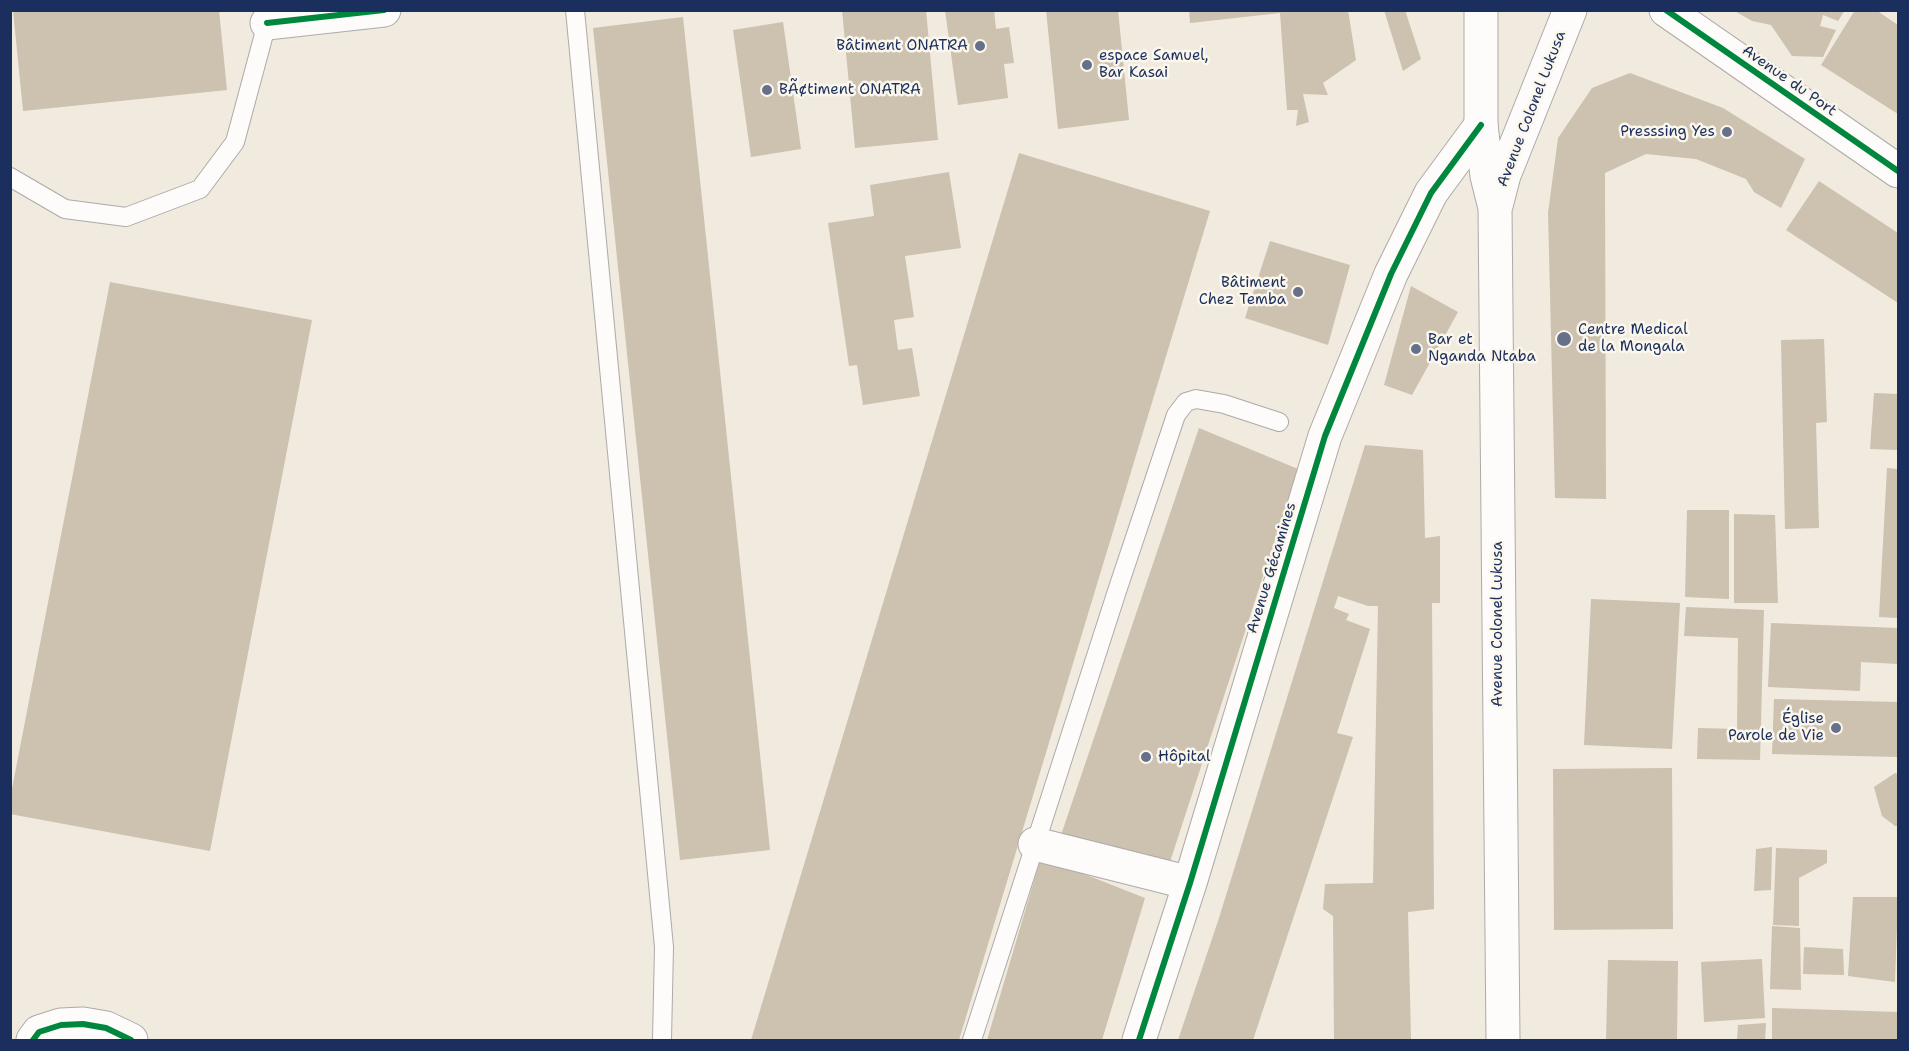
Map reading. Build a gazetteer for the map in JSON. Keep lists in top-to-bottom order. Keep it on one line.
{"streets":{"street":["Avenue du Port","Avenue Colonel Lukusa","Avenue Gécamines"]},"crossings":[["Avenue Colonel Lukusa","Avenue Gécamines"]],"places":["Bâtiment ONATRA","espace Samuel, Bar Kasai","BÃ¢timent ONATRA","Presssing Yes","Bâtiment Chez Temba","Centre Medical de la Mongala","Bar et Nganda Ntaba","Église Parole de Vie","Hôpital"]}
